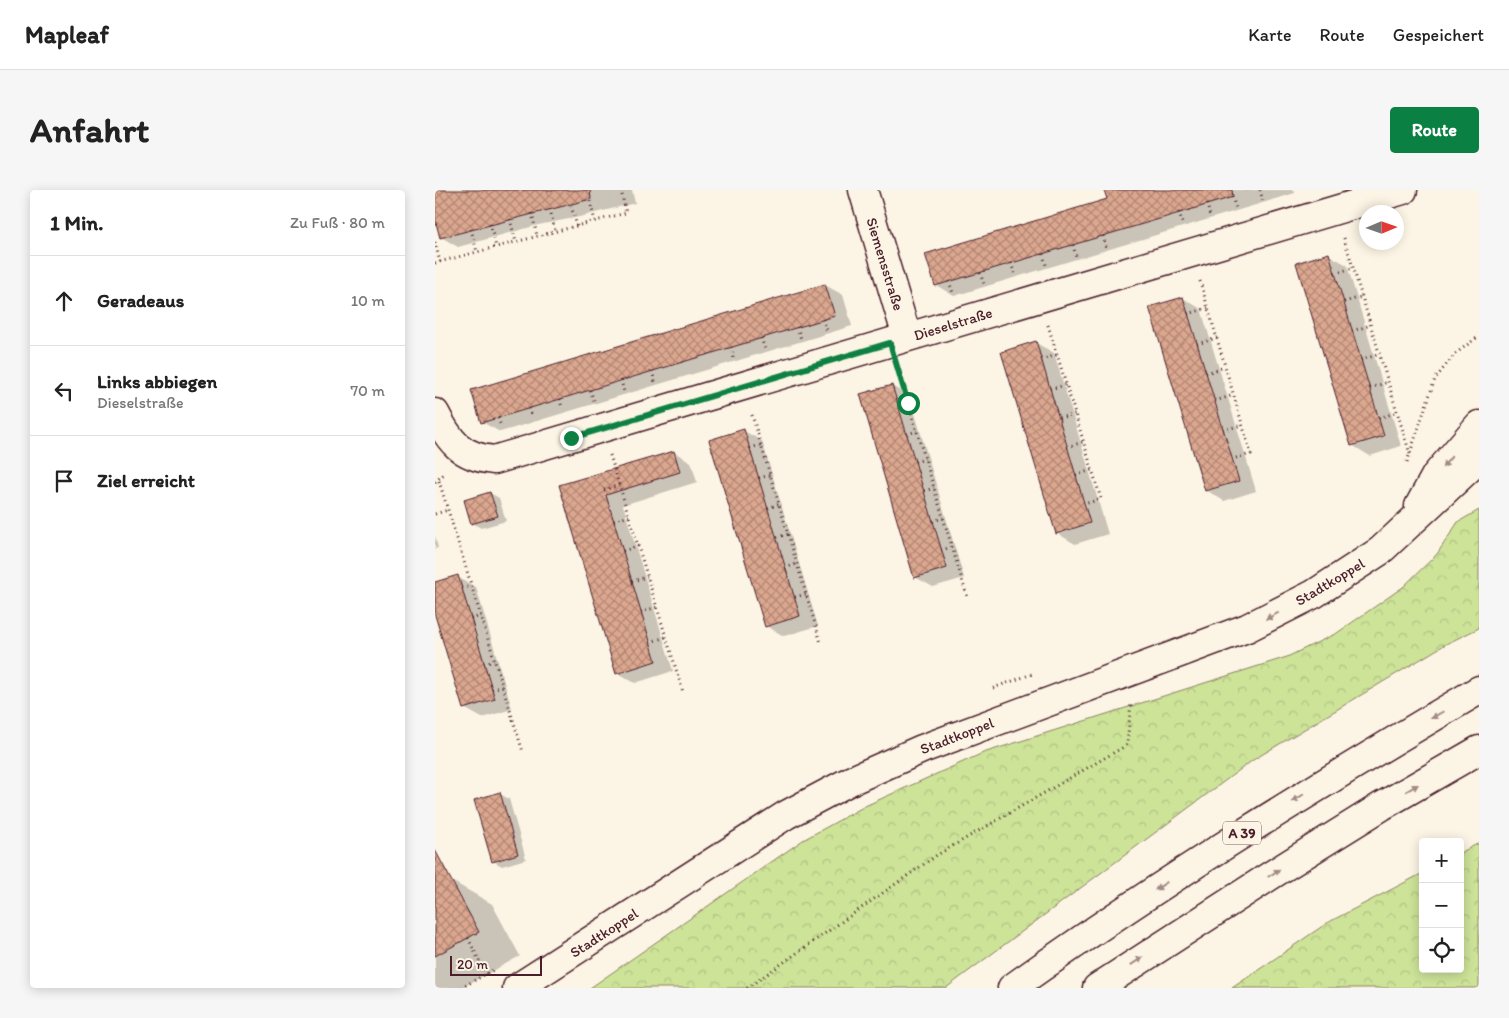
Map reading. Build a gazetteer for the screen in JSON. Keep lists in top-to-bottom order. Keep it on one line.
{"streets":{"main road":["Siemensstraße","Dieselstraße","Stadtkoppel","A 39"]},"crossings":[["Siemensstraße","Dieselstraße"]],"scale_bar":"20 m","north":"right","page":{"header":"Mapleaf","nav":["Karte","Route","Gespeichert"],"buttons":"Route","title":"Anfahrt","heading":["1 Min.","Zu Fuß · 80 m"],"list":[["Geradeaus","10 m"],["Links abbiegen","Dieselstraße","70 m"],"Ziel erreicht"],"map_buttons":["+","−"],"scale":"20 m"}}
